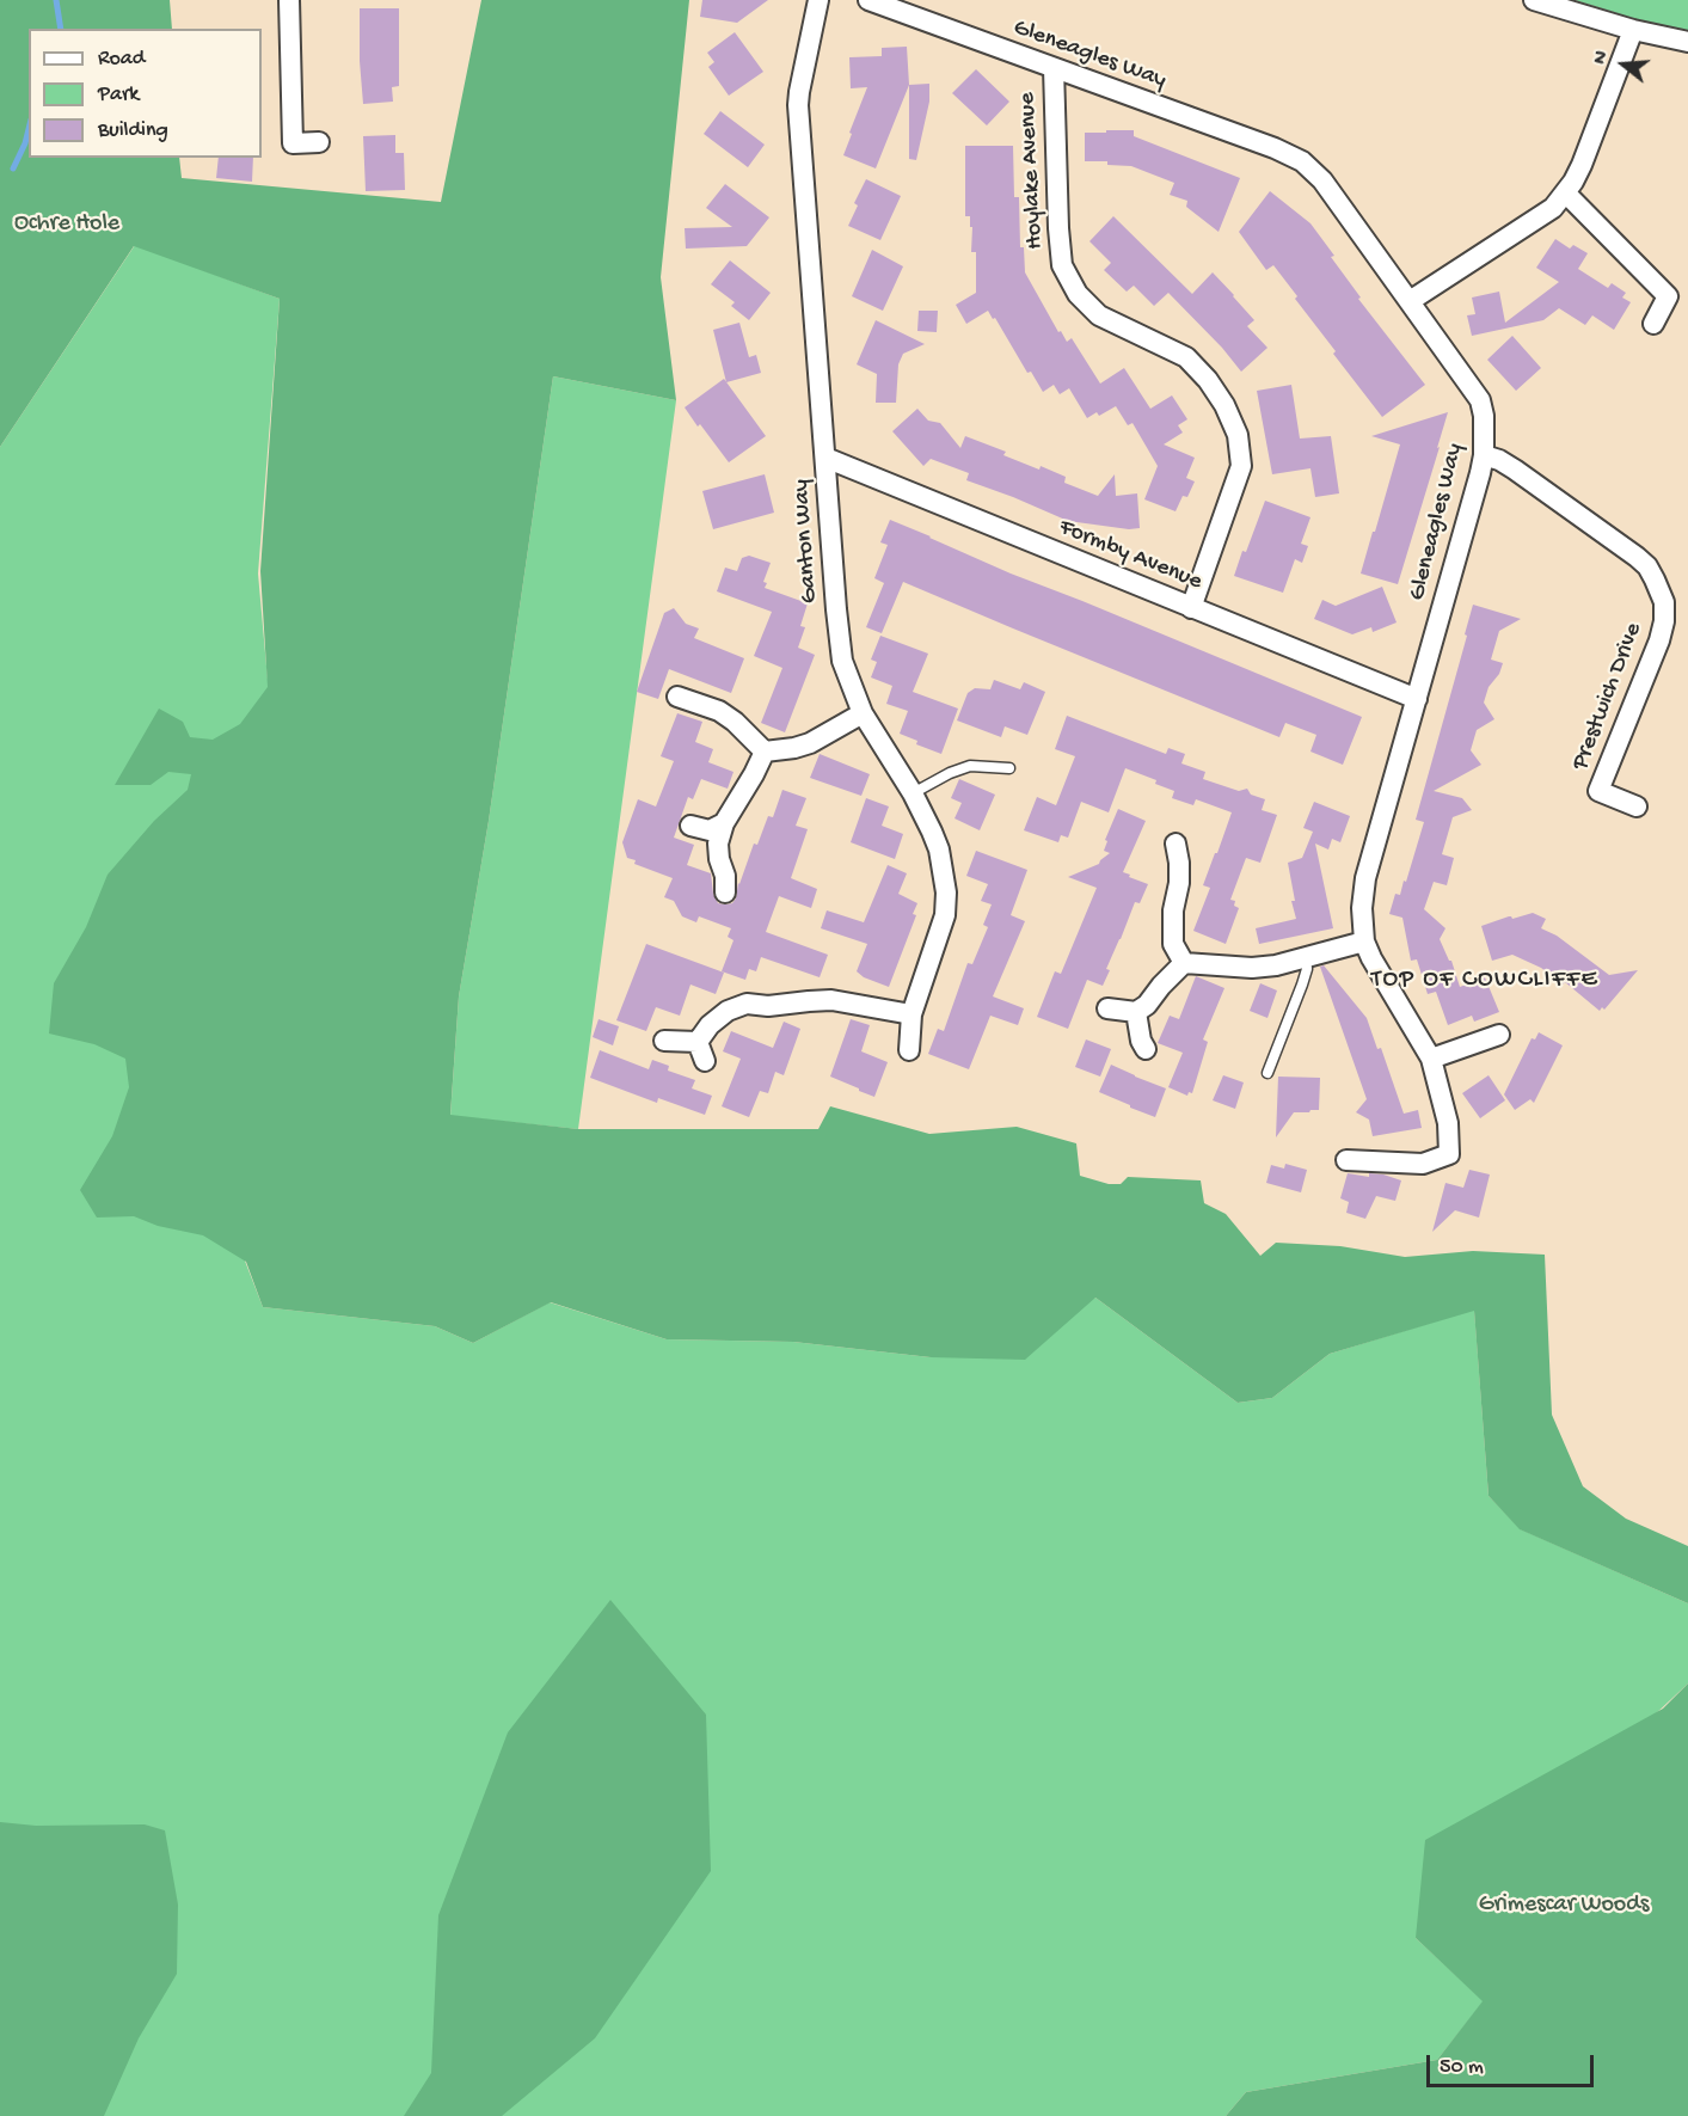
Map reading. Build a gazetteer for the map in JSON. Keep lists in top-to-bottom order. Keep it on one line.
{"streets":{"street":["Gleneagles Way","Hoylake Avenue","Ganton Way","Formby Avenue","Prestwich Drive"]},"crossings":[["Gleneagles Way","Hoylake Avenue"],["Gleneagles Way","Formby Avenue"],["Gleneagles Way","Prestwich Drive"],["Hoylake Avenue","Formby Avenue"],["Ganton Way","Formby Avenue"]],"districts":["TOP OF COWCLIFFE"],"parks":["Ochre Hole","Grimescar Woods"],"legend":["Road","Park","Building"],"scale_bar":"50 m","north":"left"}
